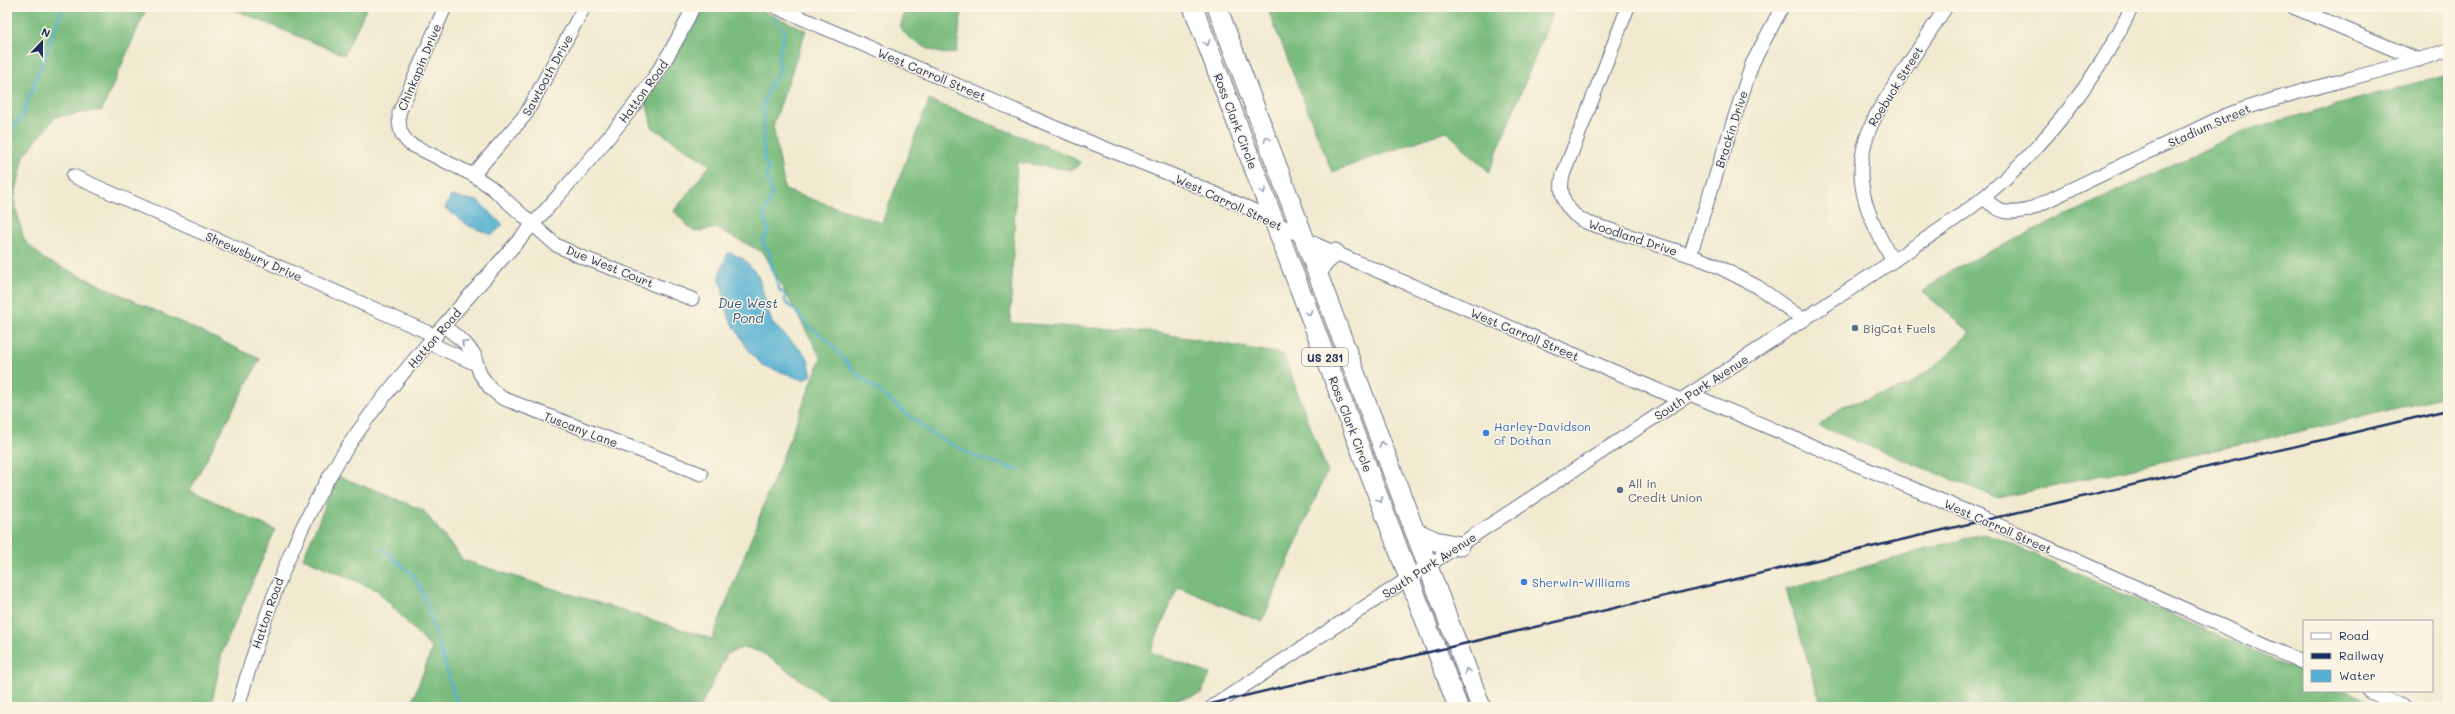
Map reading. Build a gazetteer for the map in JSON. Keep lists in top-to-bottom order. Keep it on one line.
{"streets":{"highway":["Ross Clark Circle","US 231"],"street":["Chinkapin Drive","West Carroll Street","Sawtooth Drive","Roebuck Street","Hatton Road","Stadium Street","Brackin Drive","Woodland Drive","Shrewsbury Drive","Due West Court","South Park Avenue","Tuscany Lane"]},"crossings":[["Chinkapin Drive","Sawtooth Drive"],["Chinkapin Drive","Hatton Road"],["Chinkapin Drive","Due West Court"],["West Carroll Street","Ross Clark Circle"],["West Carroll Street","South Park Avenue"],["Roebuck Street","South Park Avenue"],["Hatton Road","Shrewsbury Drive"],["Hatton Road","Due West Court"],["Hatton Road","Tuscany Lane"],["Ross Clark Circle","South Park Avenue"],["Stadium Street","South Park Avenue"],["Brackin Drive","Woodland Drive"],["Woodland Drive","South Park Avenue"]],"water":["Due West Pond"],"places":["BigCat Fuels","Harley-Davidson of Dothan","All in Credit Union","Sherwin-Williams"],"legend":["Road","Railway","Water"],"north":"top"}
